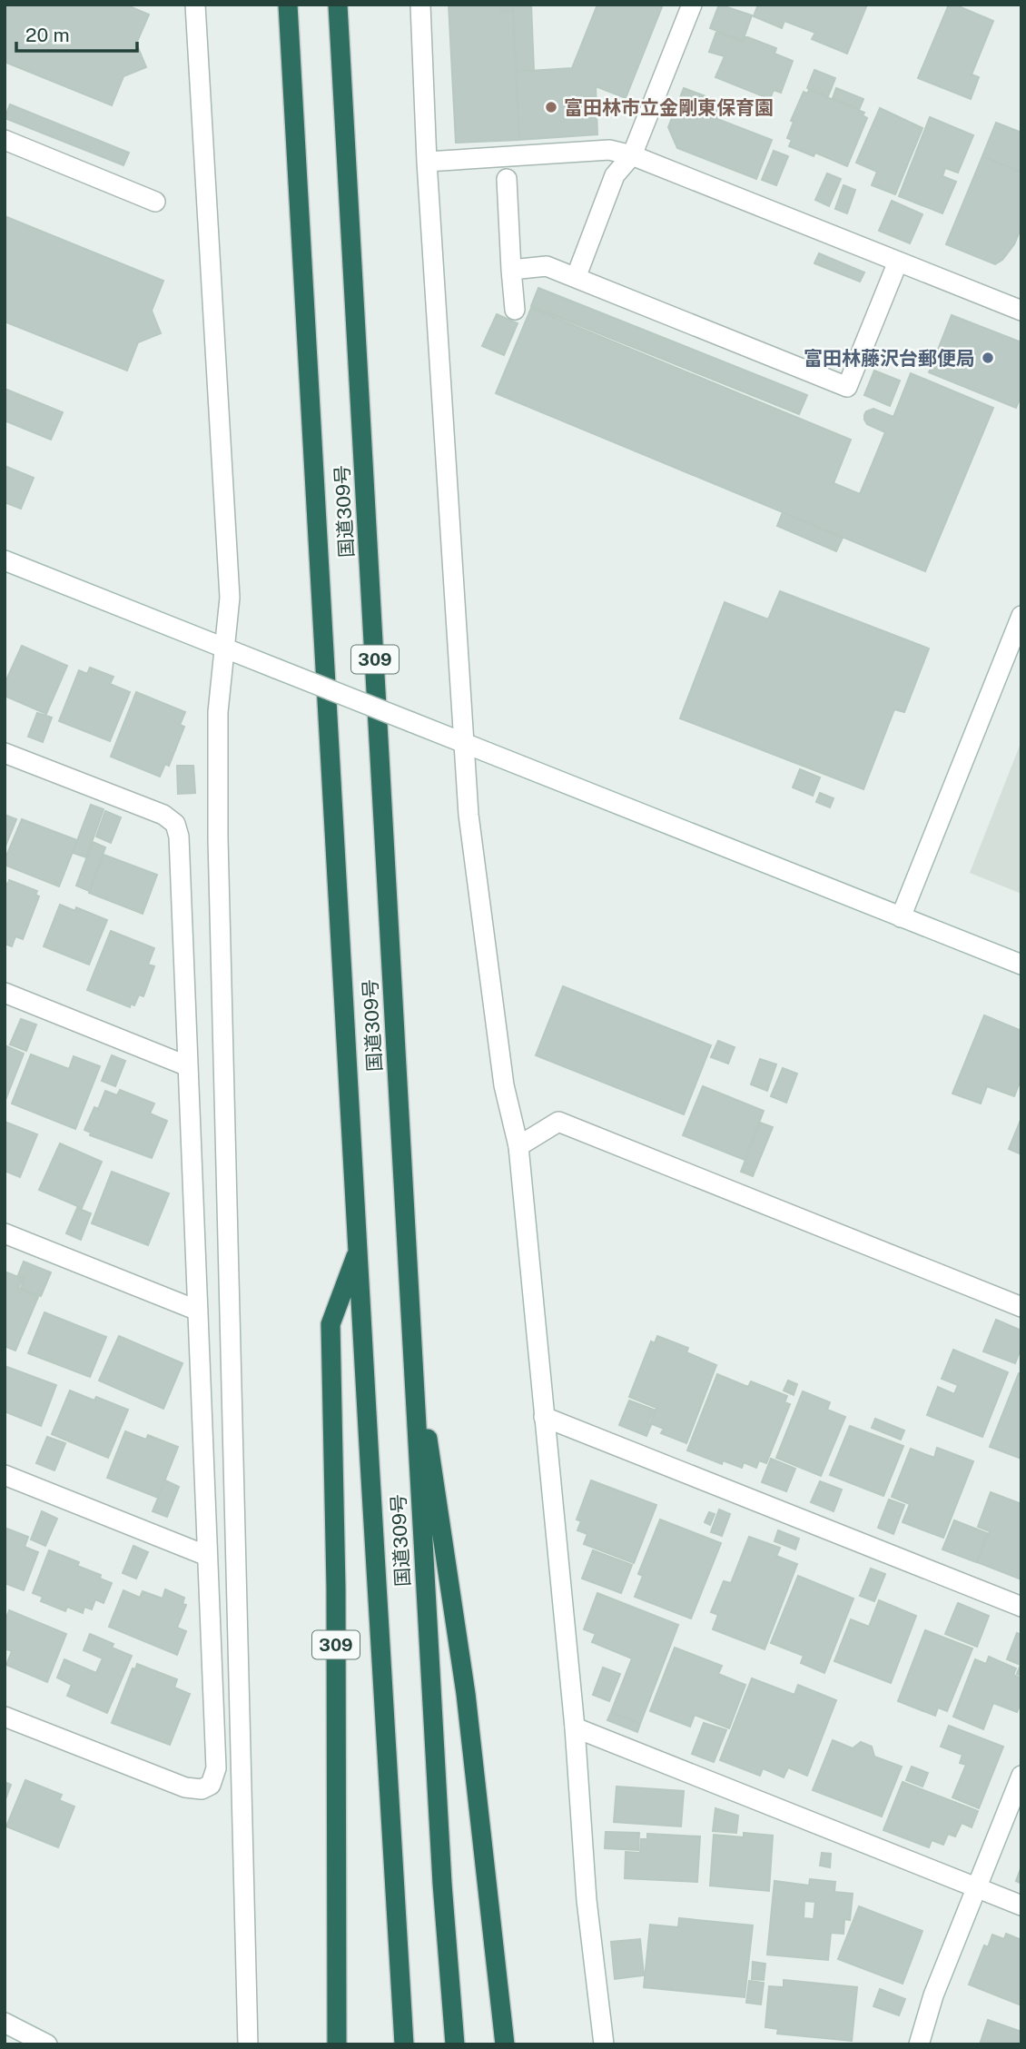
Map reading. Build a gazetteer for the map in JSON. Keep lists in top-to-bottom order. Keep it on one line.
{"streets":{"highway":["国道309号","309"]},"crossings":[["国道309号","309"]],"places":["富田林市立金剛東保育園","富田林藤沢台郵便局"],"scale_bar":"20 m"}
